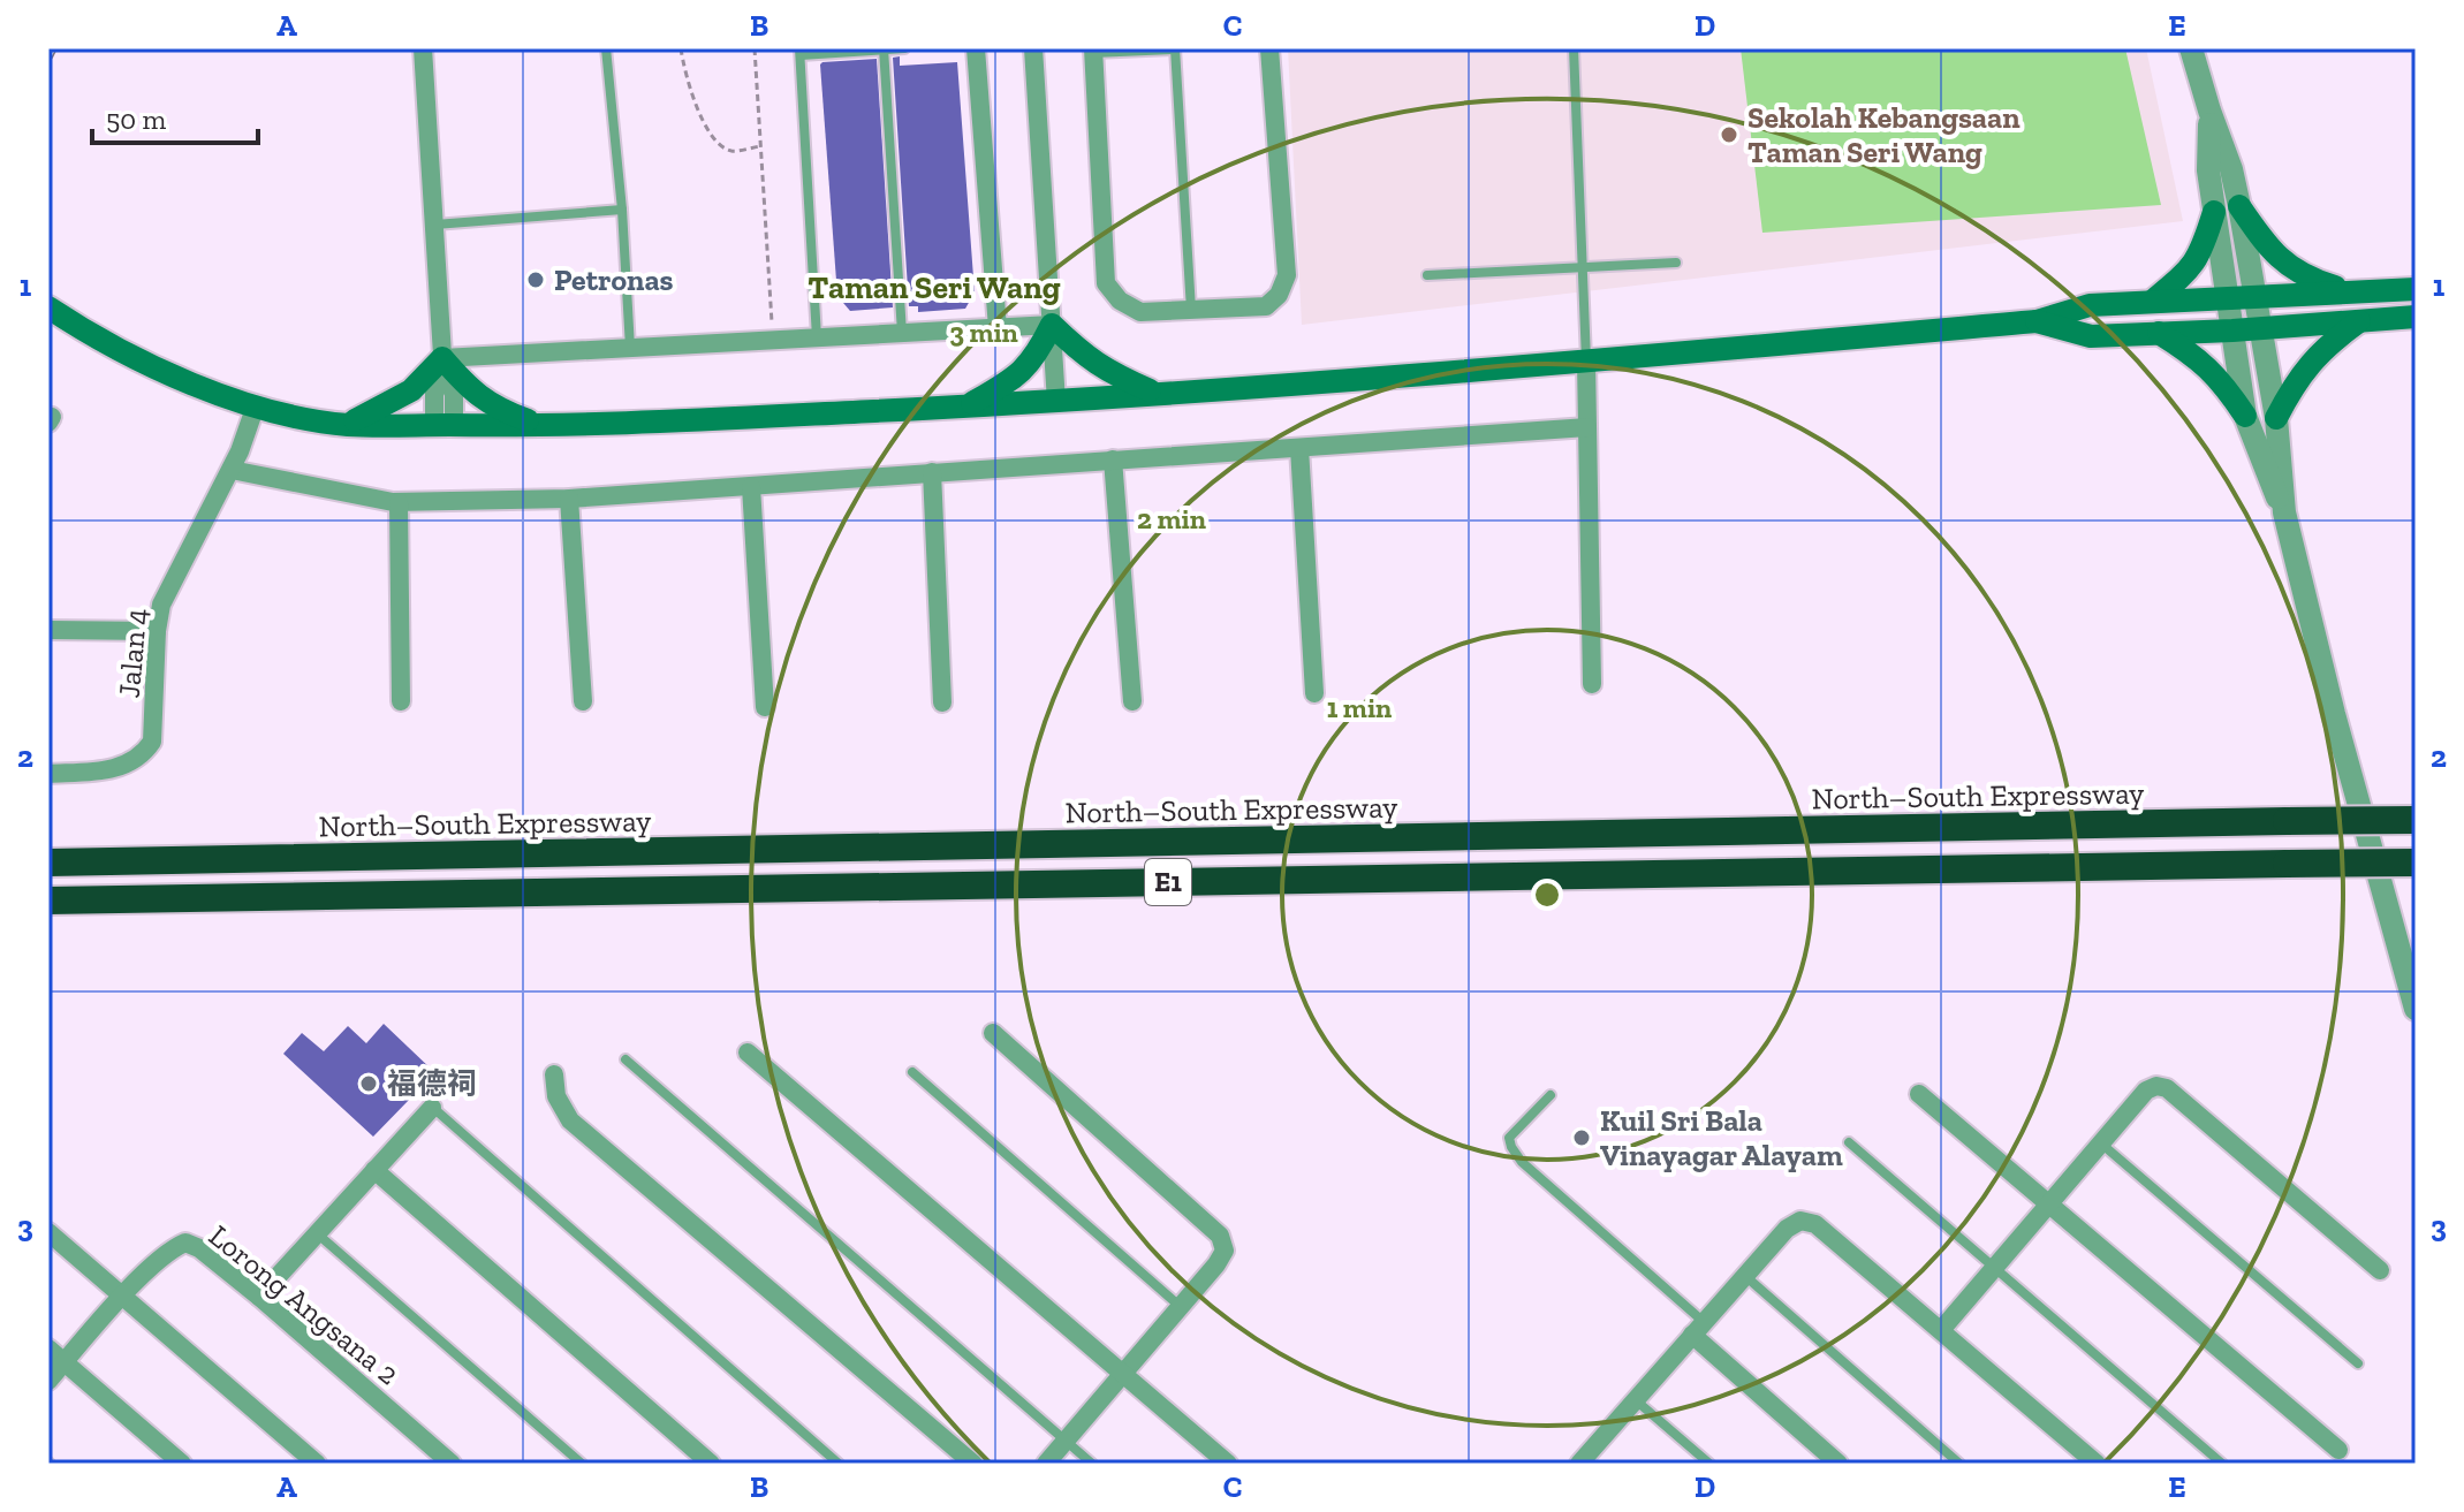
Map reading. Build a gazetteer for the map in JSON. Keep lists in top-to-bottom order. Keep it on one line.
{"streets":{"highway":["North–South Expressway","E1"],"street":["Jalan 4","Lorong Angsana 2"]},"districts":["Taman Seri Wang"],"places":["Sekolah Kebangsaan Taman Seri Wang","Petronas","福德祠","Kuil Sri Bala Vinayagar Alayam"],"scale_bar":"50 m","grid":{"columns":["A","B","C","D","E"],"rows":["1","2","3"]},"rings":["3 min","2 min","1 min"]}
